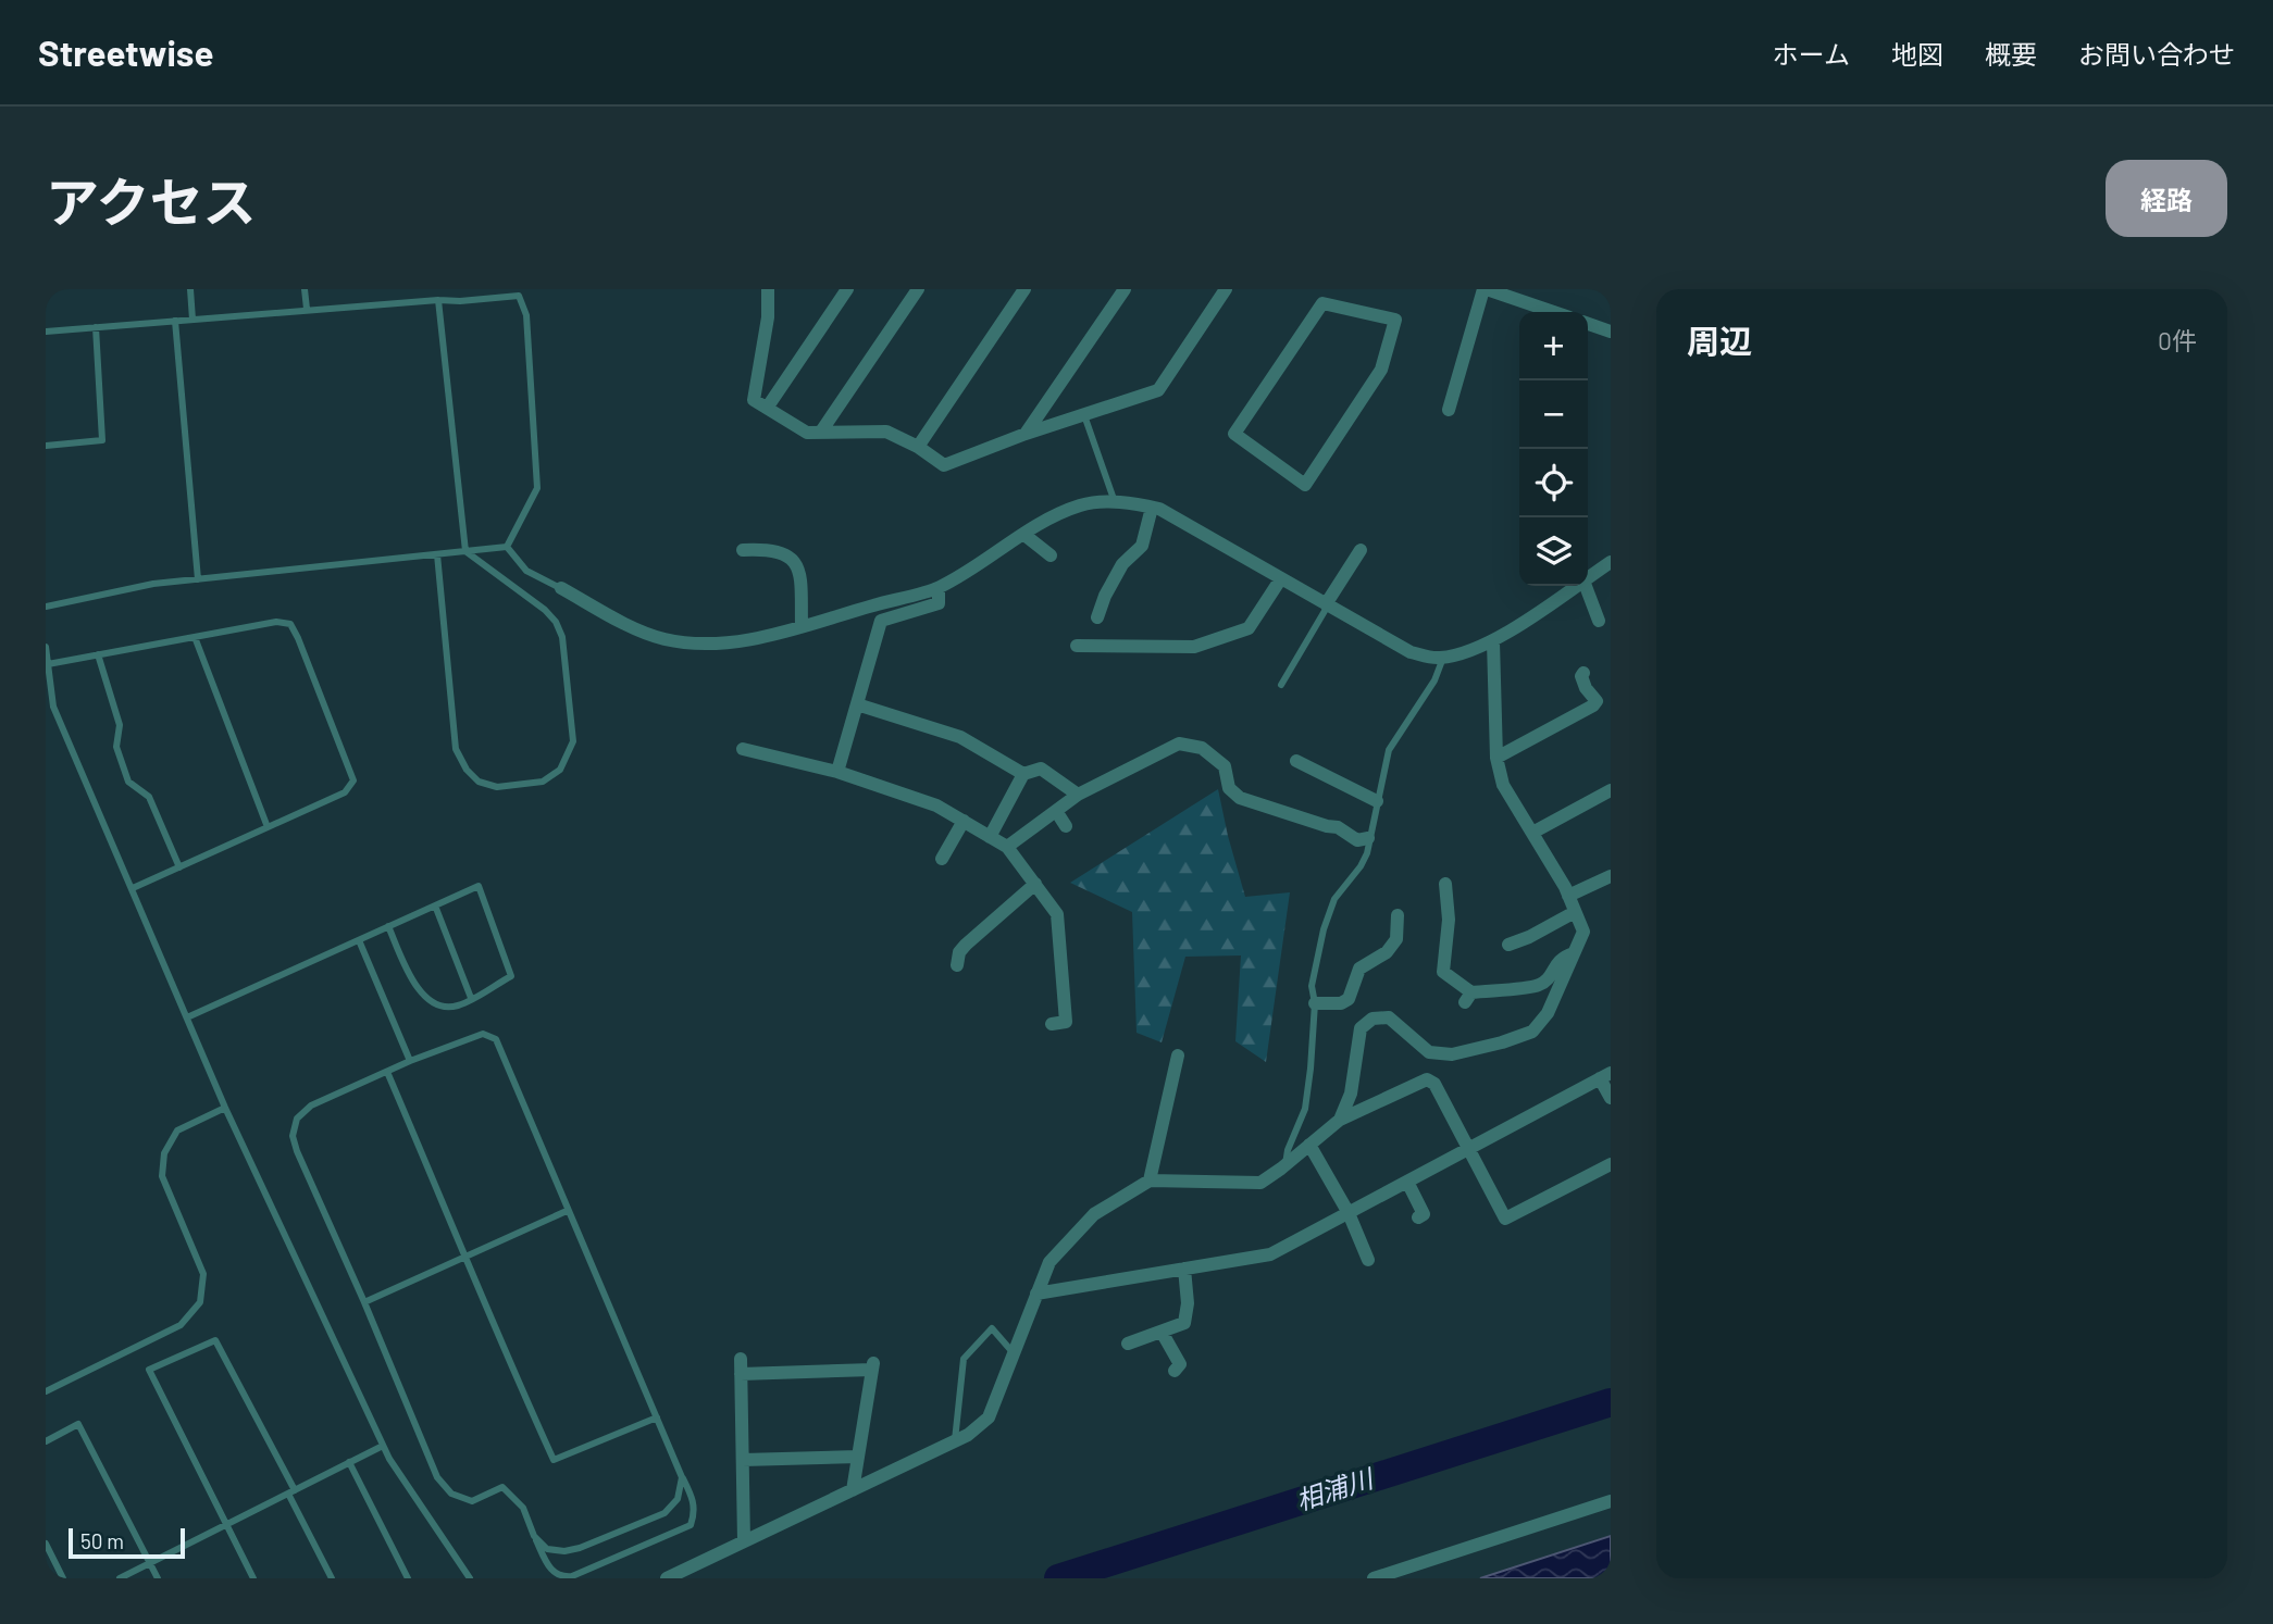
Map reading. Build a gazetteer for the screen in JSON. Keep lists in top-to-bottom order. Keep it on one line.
{"water":["相浦川"],"scale_bar":"50 m","page":{"header":"Streetwise","nav":["ホーム","地図","概要","お問い合わせ"],"title":"アクセス","buttons":"経路","heading":["周辺","0件"],"map_buttons":["+","−"],"scale":"50 m"}}
